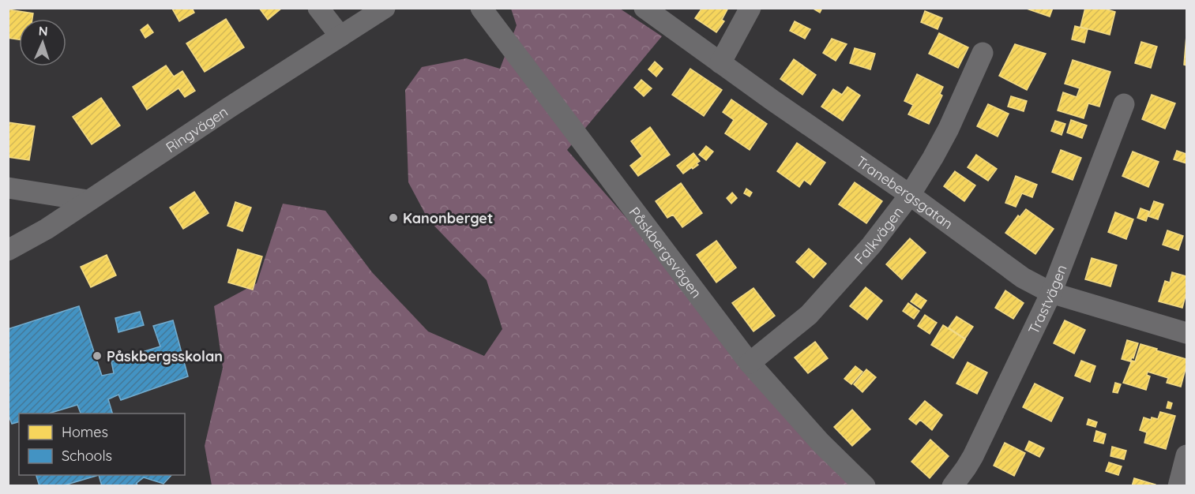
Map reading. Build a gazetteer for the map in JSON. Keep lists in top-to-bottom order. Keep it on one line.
{"streets":{"street":["Ringvägen","Tranebergsgatan","Falkvägen","Påskbergsvägen","Trastvägen"]},"crossings":[["Tranebergsgatan","Falkvägen"],["Tranebergsgatan","Trastvägen"],["Falkvägen","Påskbergsvägen"]],"places":["Kanonberget","Påskbergsskolan"],"legend":["Homes","Schools"],"north":"top"}
